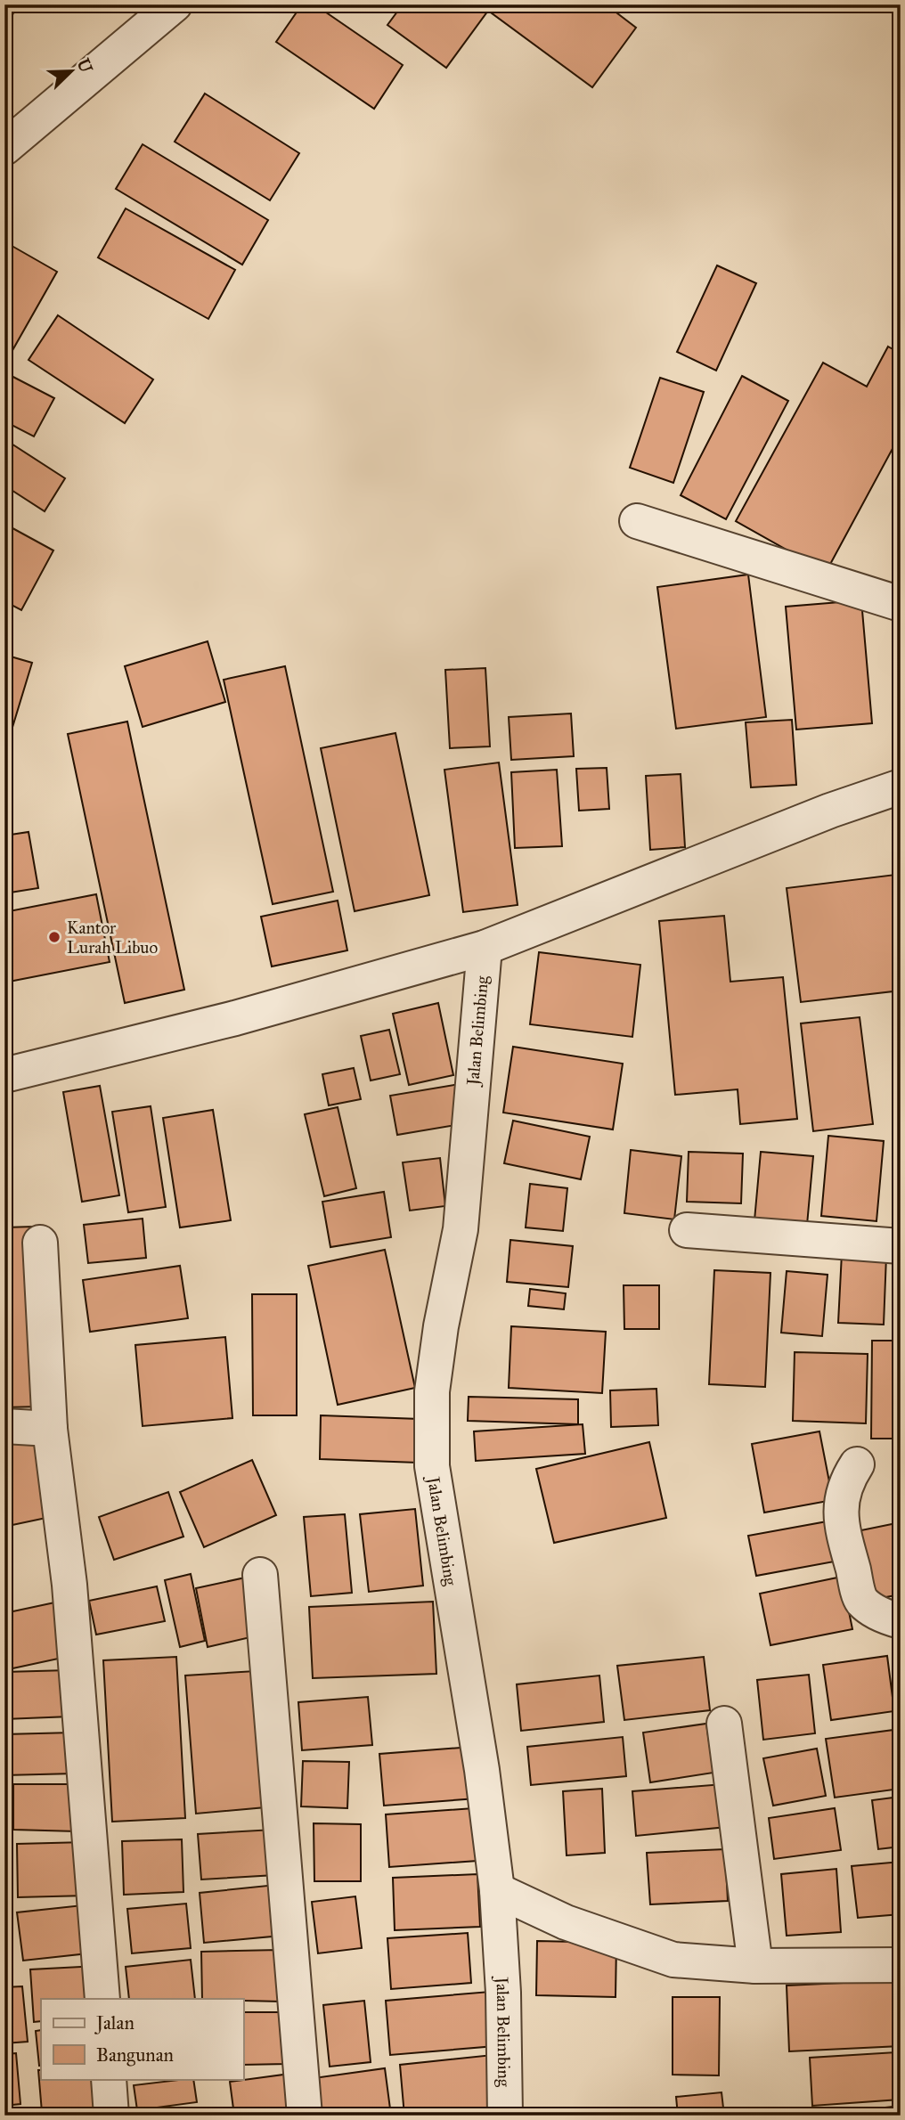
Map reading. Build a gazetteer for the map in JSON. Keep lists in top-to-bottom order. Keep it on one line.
{"streets":{"street":["Jalan Belimbing"]},"places":["Kantor Lurah Libuo"],"legend":["Jalan","Bangunan"],"north":"top right"}
